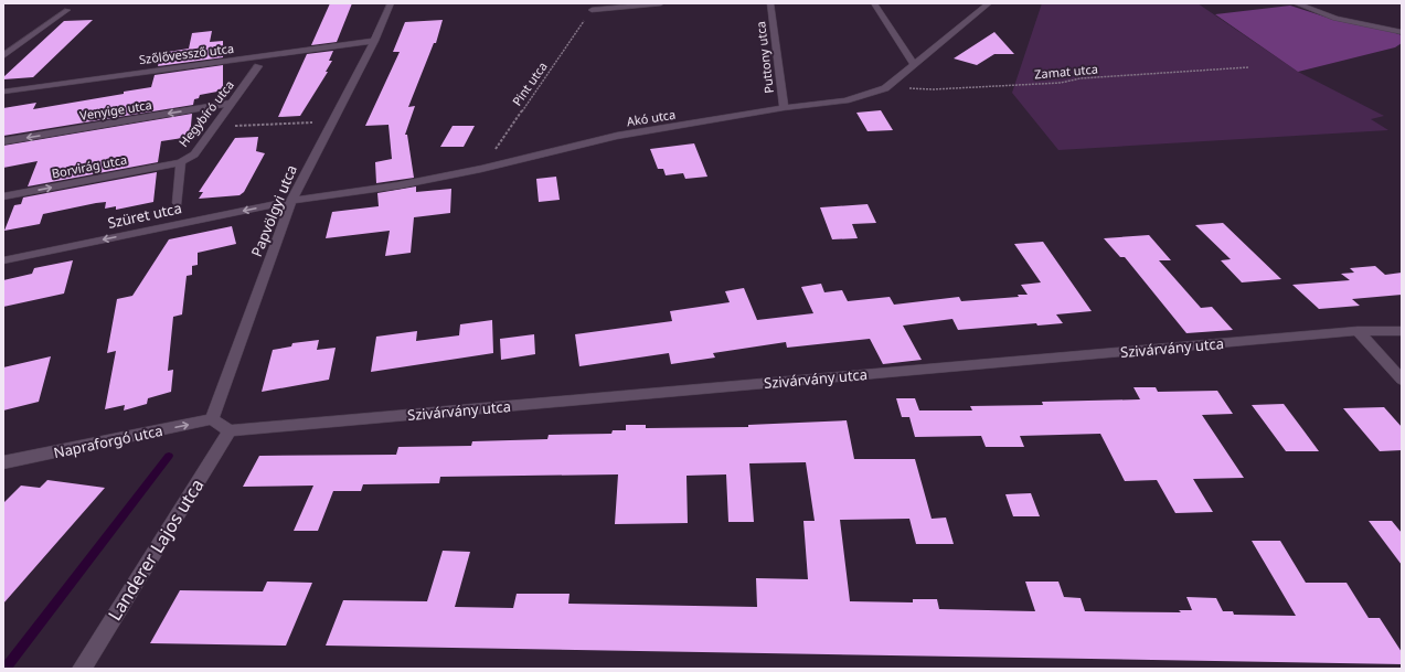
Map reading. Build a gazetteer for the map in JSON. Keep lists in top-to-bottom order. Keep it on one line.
{"streets":{"street":["Szőlővessző utca","Puttony utca","Venyige utca","Hegybíró utca","Akó utca","Borvirág utca","Papvölgyi utca","Szüret utca","Szivárvány utca","Napraforgó utca","Landerer Lajos utca"],"path":["Zamat utca","Pint utca"]},"crossings":[["Szőlővessző utca","Papvölgyi utca"],["Puttony utca","Akó utca"],["Zamat utca","Akó utca"],["Pint utca","Akó utca"],["Venyige utca","Hegybíró utca"],["Hegybíró utca","Borvirág utca"],["Hegybíró utca","Szüret utca"],["Akó utca","Papvölgyi utca"],["Akó utca","Szüret utca"],["Papvölgyi utca","Szüret utca"],["Papvölgyi utca","Napraforgó utca"],["Szivárvány utca","Landerer Lajos utca"]],"one_way":["Venyige utca","Borvirág utca","Szüret utca","Napraforgó utca"]}
